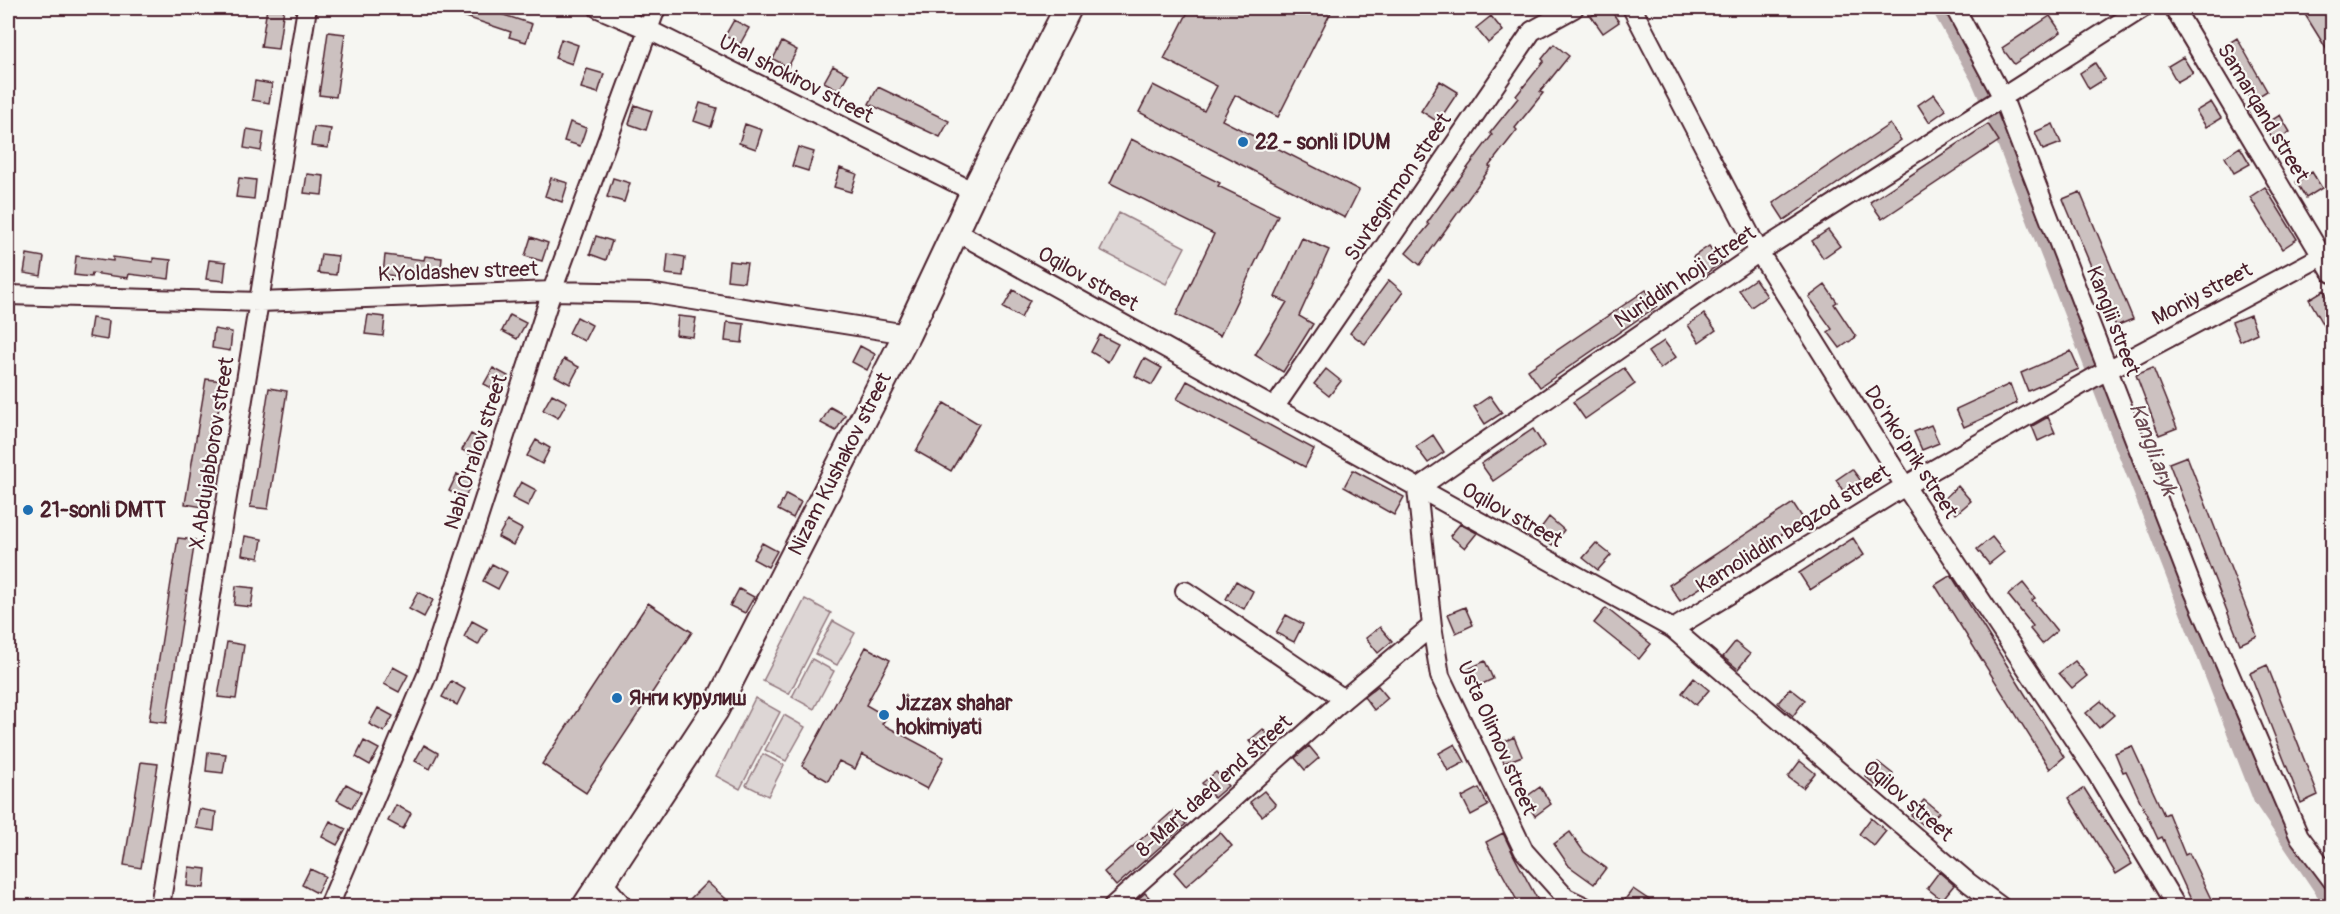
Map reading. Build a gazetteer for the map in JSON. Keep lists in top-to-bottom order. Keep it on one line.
{"streets":{"main road":["Nizam Kushakov street"],"street":["Ural shokirov street","Samarqand street","Suvtegirmon street","K.Yoldashev street","Nuriddin hoji street","Oqilov street","Moniy street","Kanglii street","Nabi O'ralov street","Do'nko'prik street","X.Abdujabborov street","Kamoliddin begzod street","Usta Olimov street","8-Mart daed end street"]},"crossings":[["Ural shokirov street","Nabi O'ralov street"],["Ural shokirov street","Nizam Kushakov street"],["Samarqand street","Moniy street"],["Suvtegirmon street","Oqilov street"],["K.Yoldashev street","Nabi O'ralov street"],["K.Yoldashev street","X.Abdujabborov street"],["K.Yoldashev street","Nizam Kushakov street"],["Nuriddin hoji street","Oqilov street"],["Nuriddin hoji street","Kanglii street"],["Nuriddin hoji street","Do'nko'prik street"],["Nuriddin hoji street","Usta Olimov street"],["Oqilov street","Nizam Kushakov street"],["Oqilov street","Kamoliddin begzod street"],["Oqilov street","Usta Olimov street"],["Moniy street","Kanglii street"],["Moniy street","Kamoliddin begzod street"],["Kanglii street","Kamoliddin begzod street"],["Do'nko'prik street","Kamoliddin begzod street"],["Usta Olimov street","8-Mart daed end street"]],"water":["Kangli aryk"],"places":["22 - sonli IDUM","21-sonli DMTT","Янги курулиш","Jizzax shahar hokimiyati"]}
